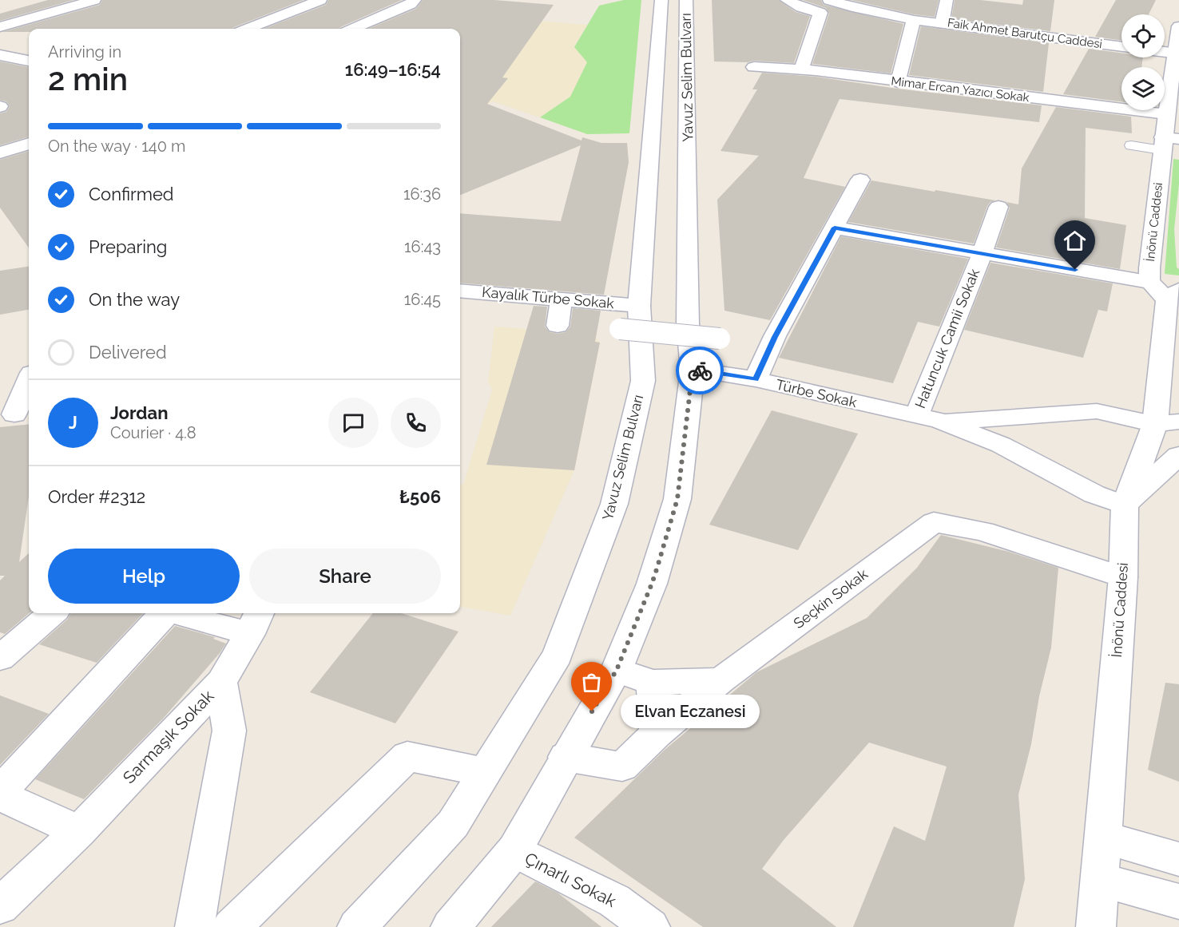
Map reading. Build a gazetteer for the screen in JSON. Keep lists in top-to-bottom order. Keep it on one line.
{"streets":{"street":["Faik Ahmet Barutçu Caddesi","Yavuz Selim Bulvarı","Mimar Ercan Yazıcı Sokak","İnönü Caddesi","Kayalık Türbe Sokak","Hatuncuk Camii Sokak","Türbe Sokak","Seçkin Sokak","Sarmaşık Sokak","Çınarlı Sokak"]},"crossings":[["Yavuz Selim Bulvarı","Kayalık Türbe Sokak"],["Yavuz Selim Bulvarı","Türbe Sokak"],["Yavuz Selim Bulvarı","Seçkin Sokak"],["Yavuz Selim Bulvarı","Çınarlı Sokak"],["Mimar Ercan Yazıcı Sokak","İnönü Caddesi"],["İnönü Caddesi","Türbe Sokak"],["İnönü Caddesi","Seçkin Sokak"],["Hatuncuk Camii Sokak","Türbe Sokak"]],"places":["Elvan Eczanesi"],"page":{"heading":["2 min","Arriving in","16:49–16:54"],"panel":["Jordan","Courier · 4.8","Order #2312","₺506"],"bar":"On the way · 140 m","list":[["Confirmed","16:36"],["Preparing","16:43"],["On the way","16:45"],"Delivered"],"round":"J","buttons":["Help","Share"],"bubble":"Elvan Eczanesi"}}
